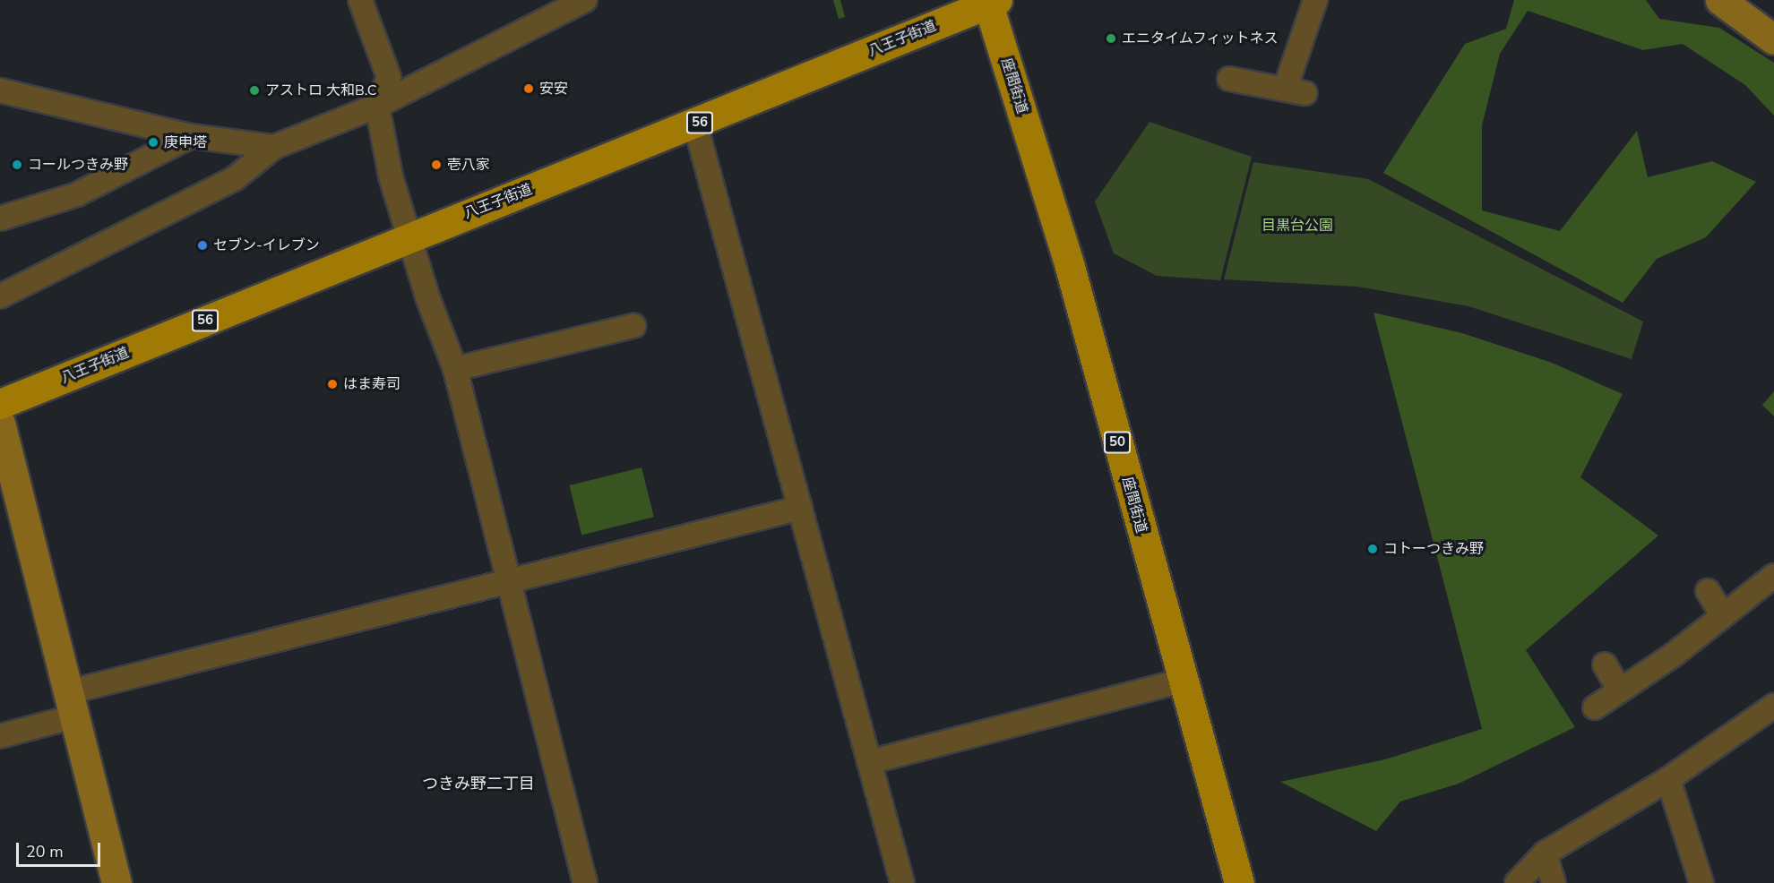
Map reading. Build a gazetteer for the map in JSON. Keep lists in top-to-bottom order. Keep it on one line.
{"streets":{"main road":["八王子街道","座間街道","56","50"]},"crossings":[["八王子街道","座間街道"]],"districts":["つきみ野二丁目"],"parks":["目黒台公園"],"places":["エニタイムフィットネス","安安","アストロ 大和B.C","庚申塔","コールつきみ野","壱八家","セブン-イレブン","はま寿司","コトーつきみ野"],"scale_bar":"20 m"}
